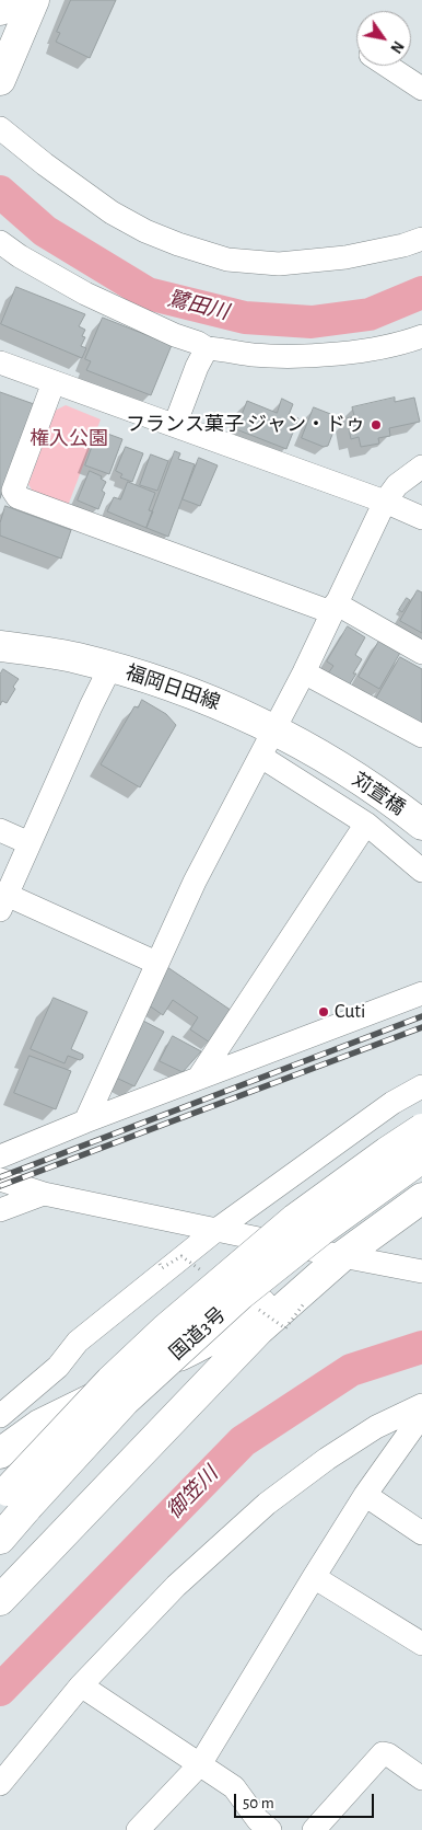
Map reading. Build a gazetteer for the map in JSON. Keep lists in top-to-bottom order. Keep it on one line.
{"streets":{"main road":["福岡日田線","苅萱橋","国道3号"]},"crossings":[["福岡日田線","苅萱橋"]],"water":["鷺田川","御笠川"],"parks":["権入公園"],"places":["フランス菓子 ジャン・ドゥ","Cuti"],"scale_bar":"50 m","north":"bottom right"}
